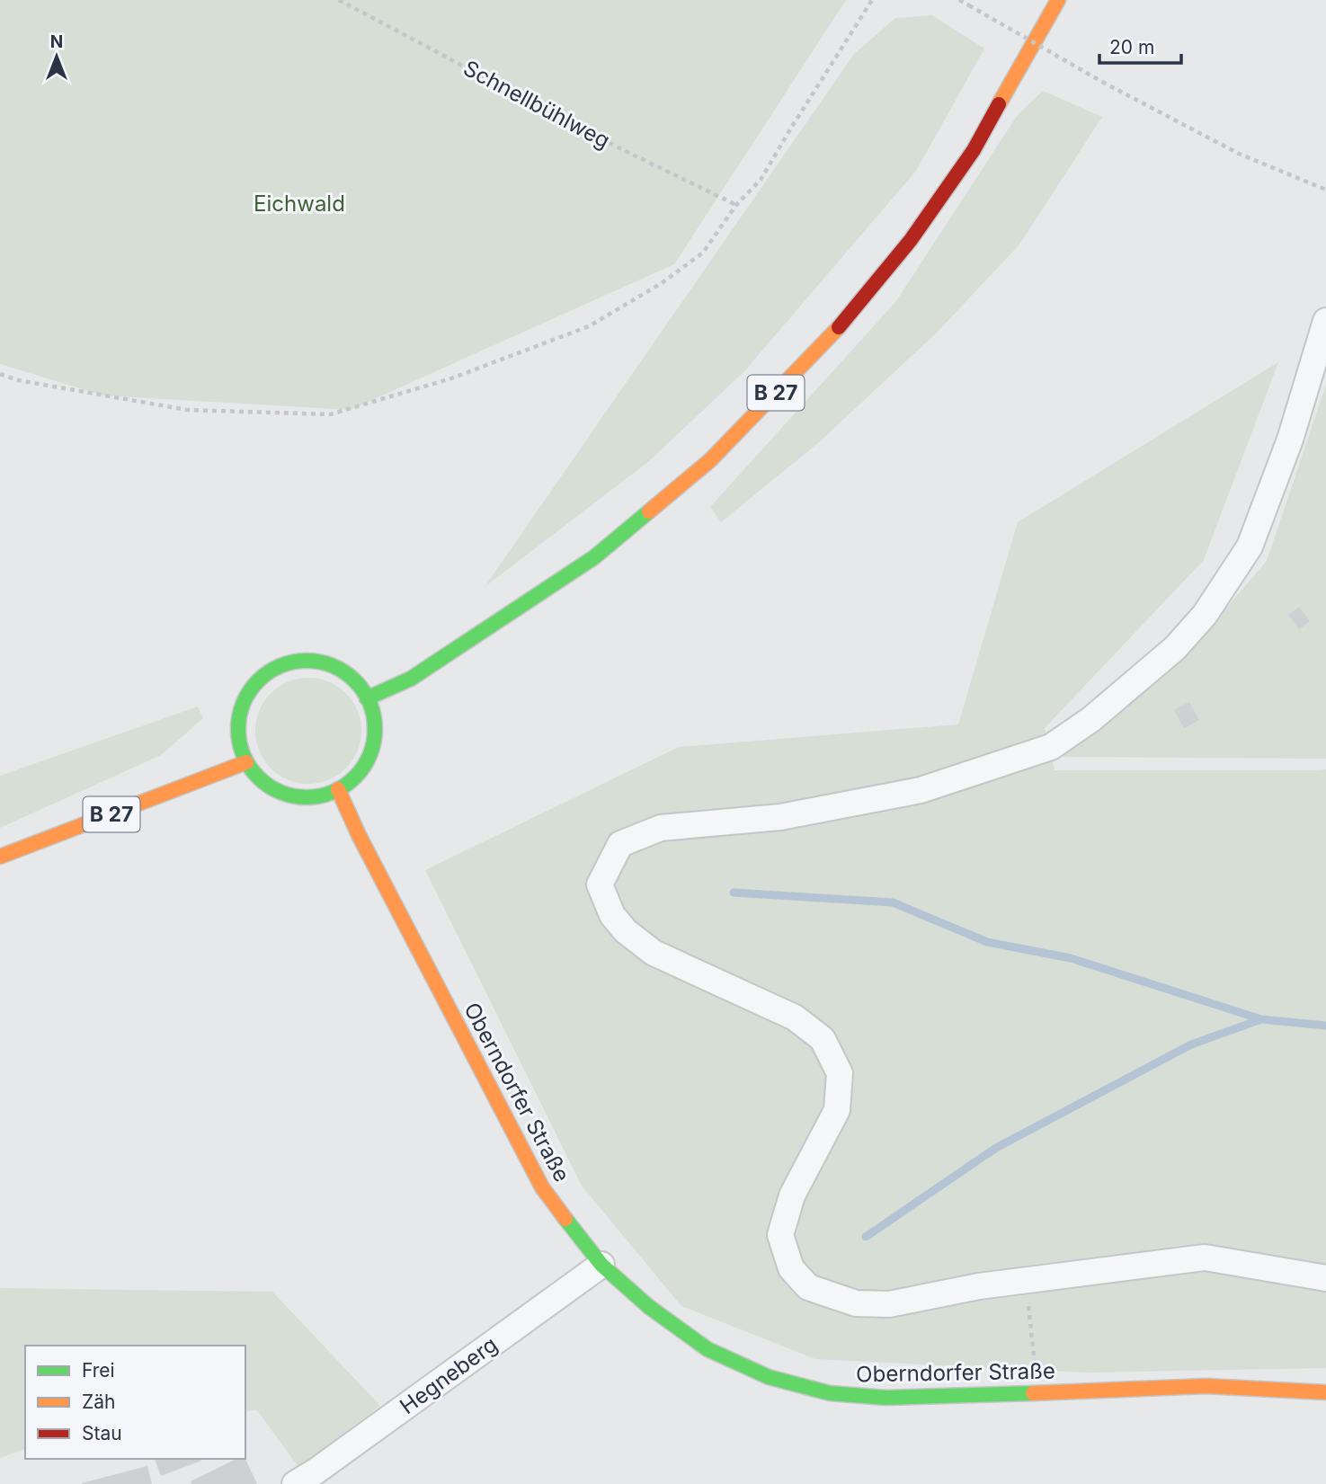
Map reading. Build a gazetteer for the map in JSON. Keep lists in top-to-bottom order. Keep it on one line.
{"streets":{"main road":["B 27","Oberndorfer Straße"],"street":["Hegneberg"],"path":["Schnellbühlweg"]},"crossings":[["B 27","Oberndorfer Straße"],["Oberndorfer Straße","Hegneberg"]],"parks":["Eichwald"],"legend":["Frei","Zäh","Stau"],"scale_bar":"20 m","north":"top"}
